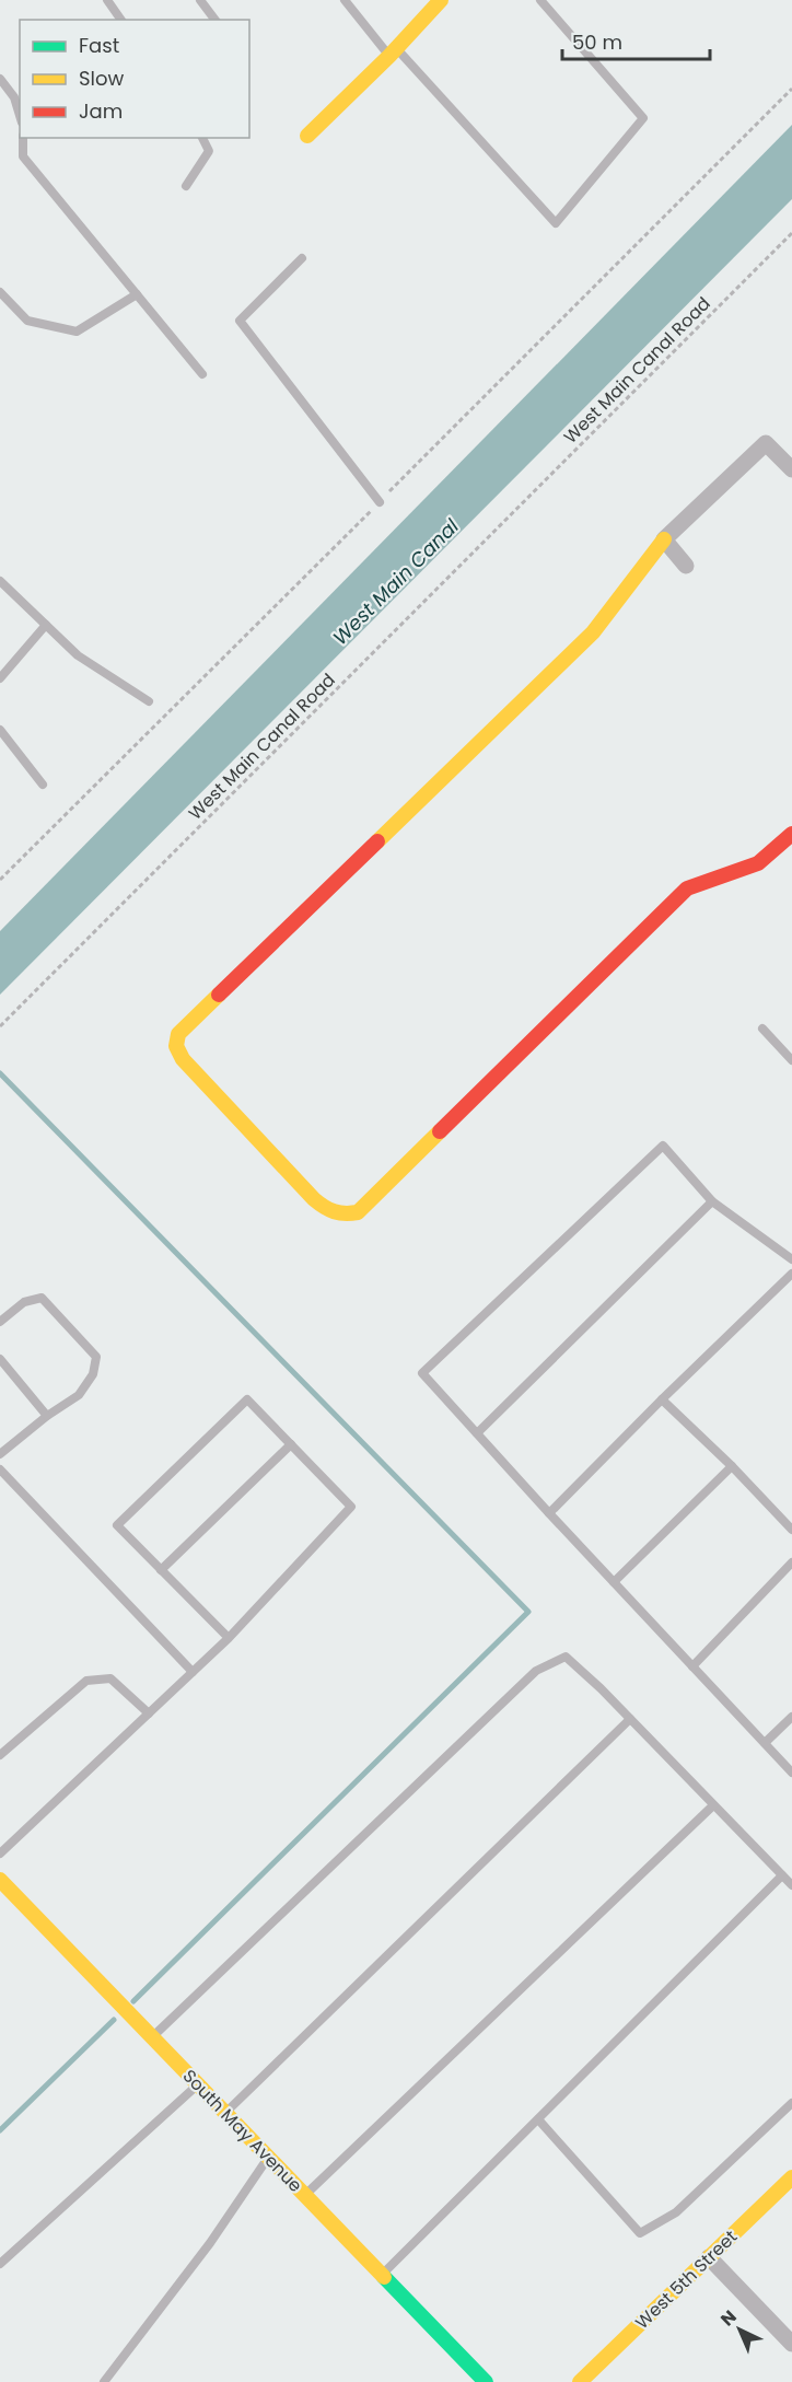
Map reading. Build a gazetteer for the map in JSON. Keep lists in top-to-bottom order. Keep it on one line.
{"streets":{"street":["South May Avenue","West 5th Street"],"path":["West Main Canal Road"]},"water":["West Main Canal"],"legend":["Fast","Slow","Jam"],"scale_bar":"50 m","north":"top left"}
